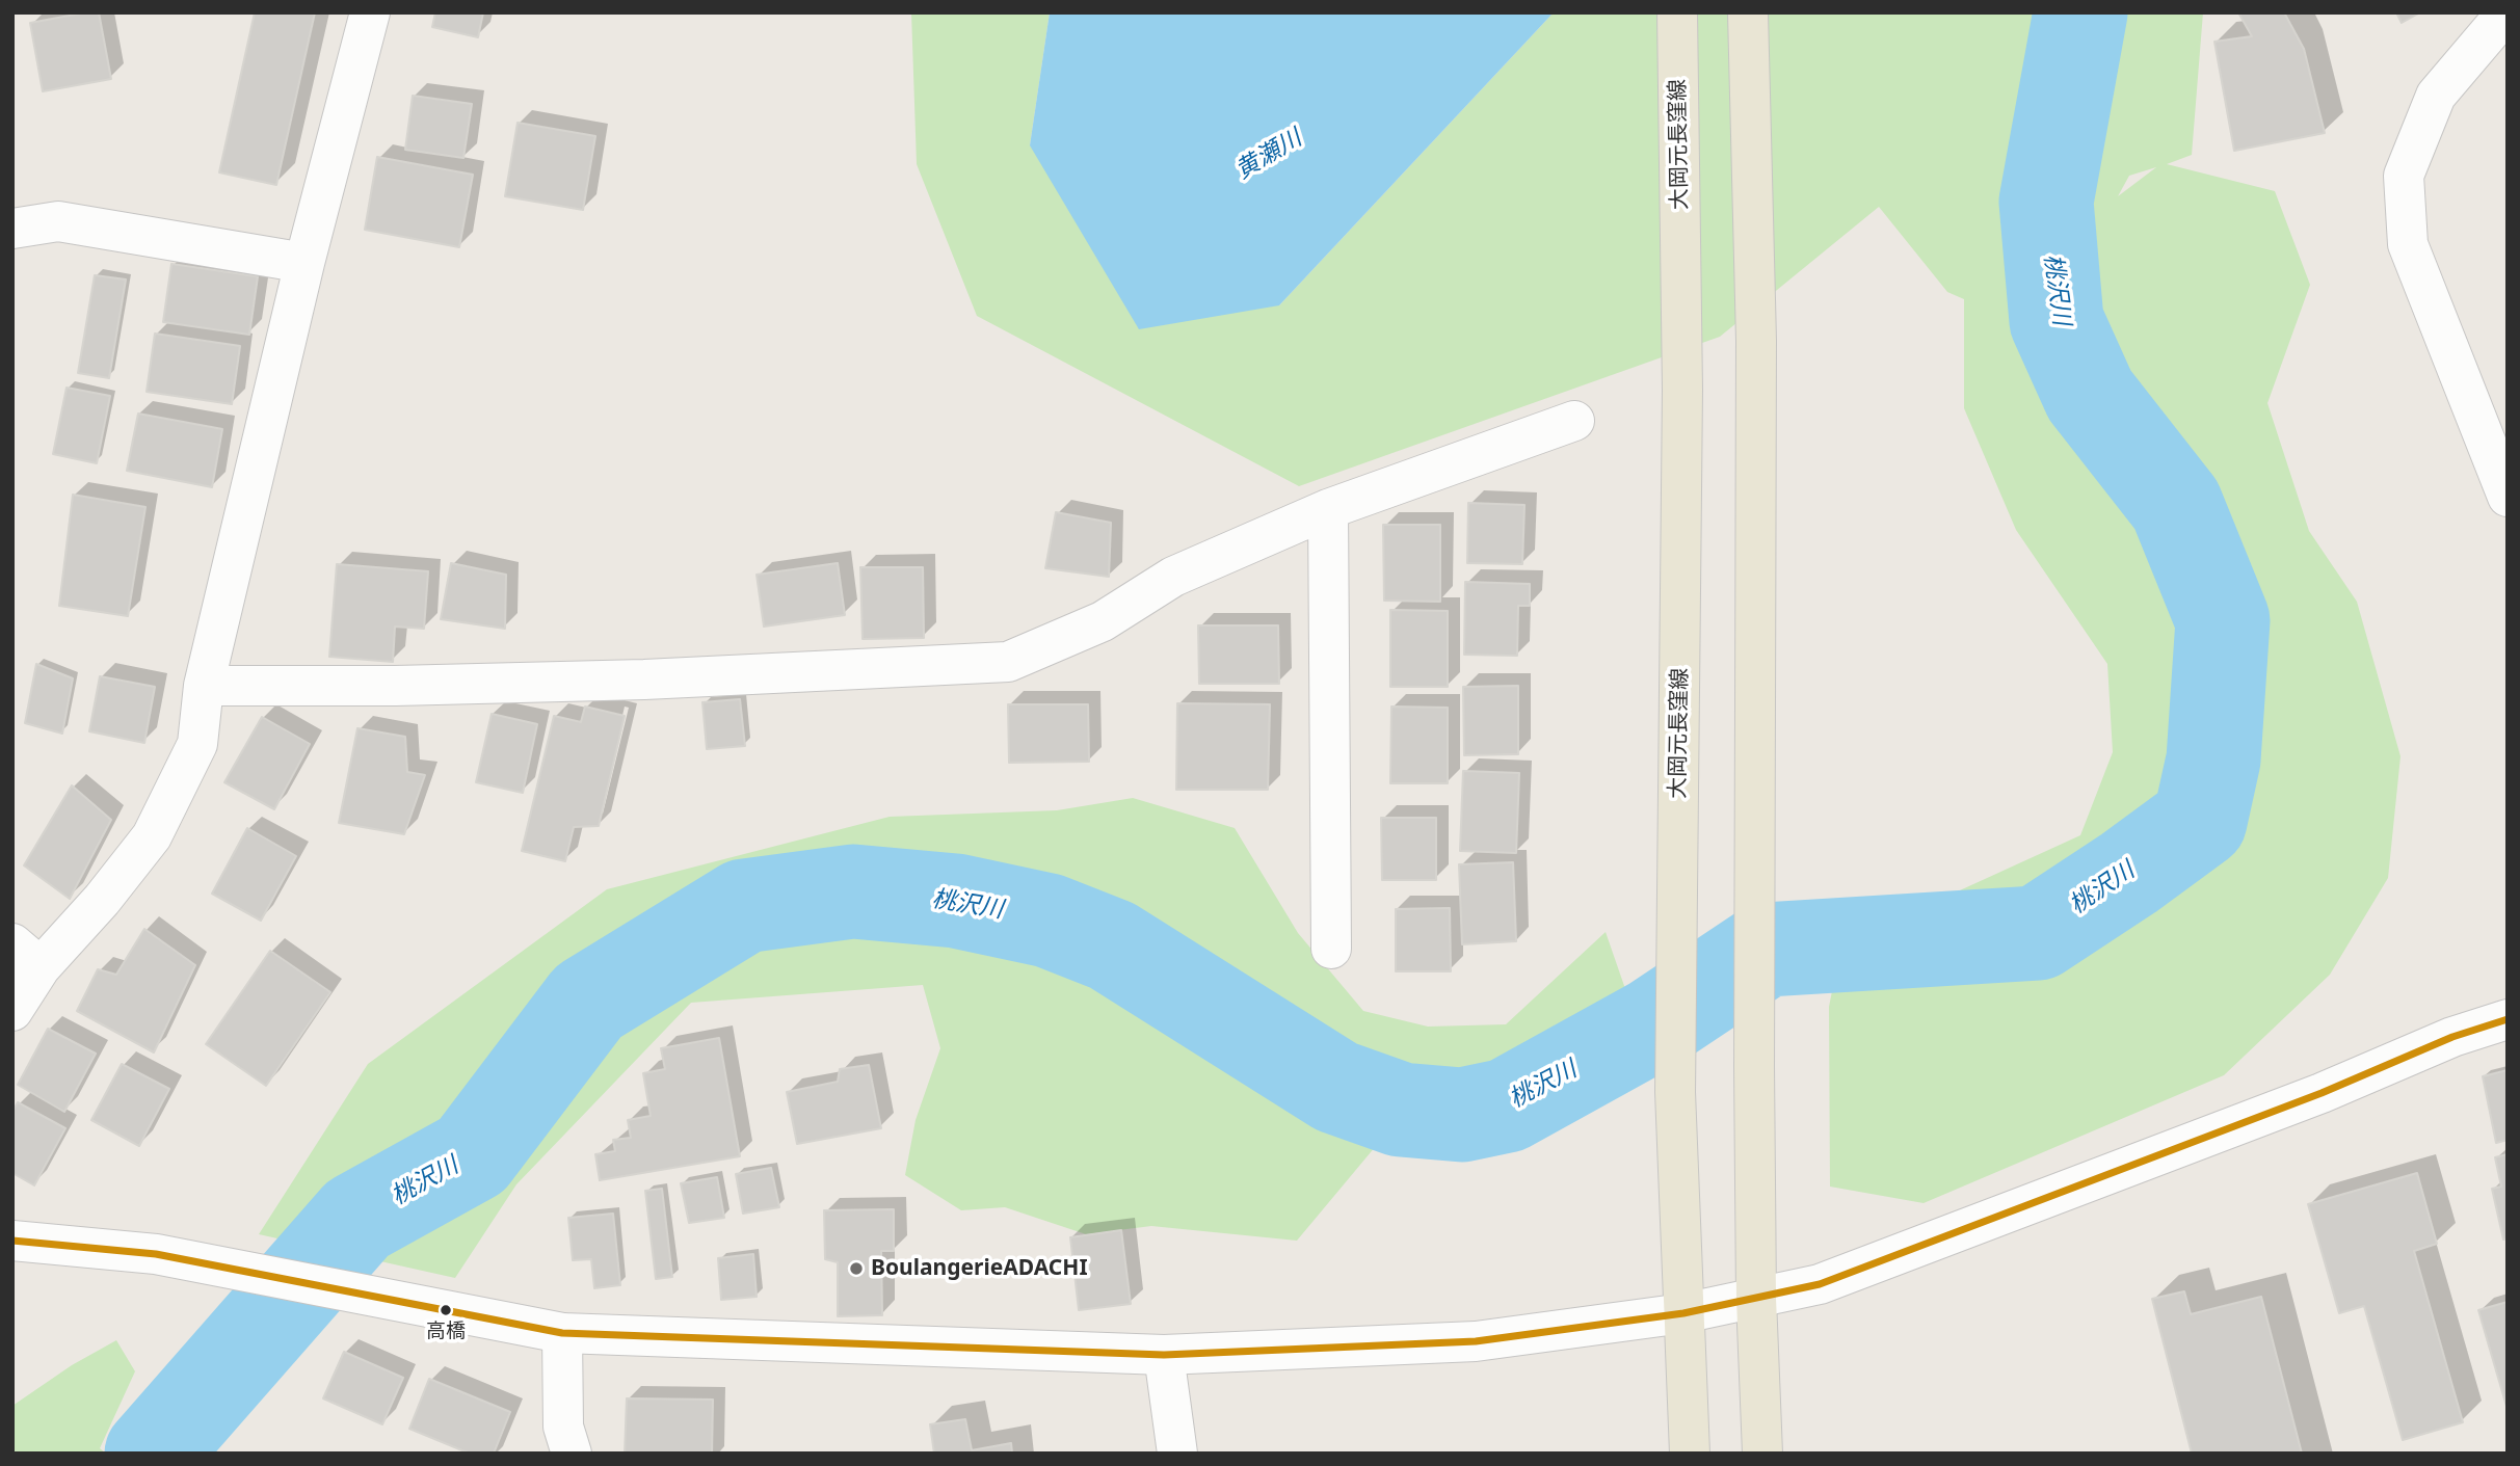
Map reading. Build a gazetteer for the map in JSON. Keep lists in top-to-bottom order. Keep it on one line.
{"streets":{"main road":["大岡元長窪線"]},"water":["黄瀬川","桃沢川"],"places":["BoulangerieADACHI","高橋"]}
